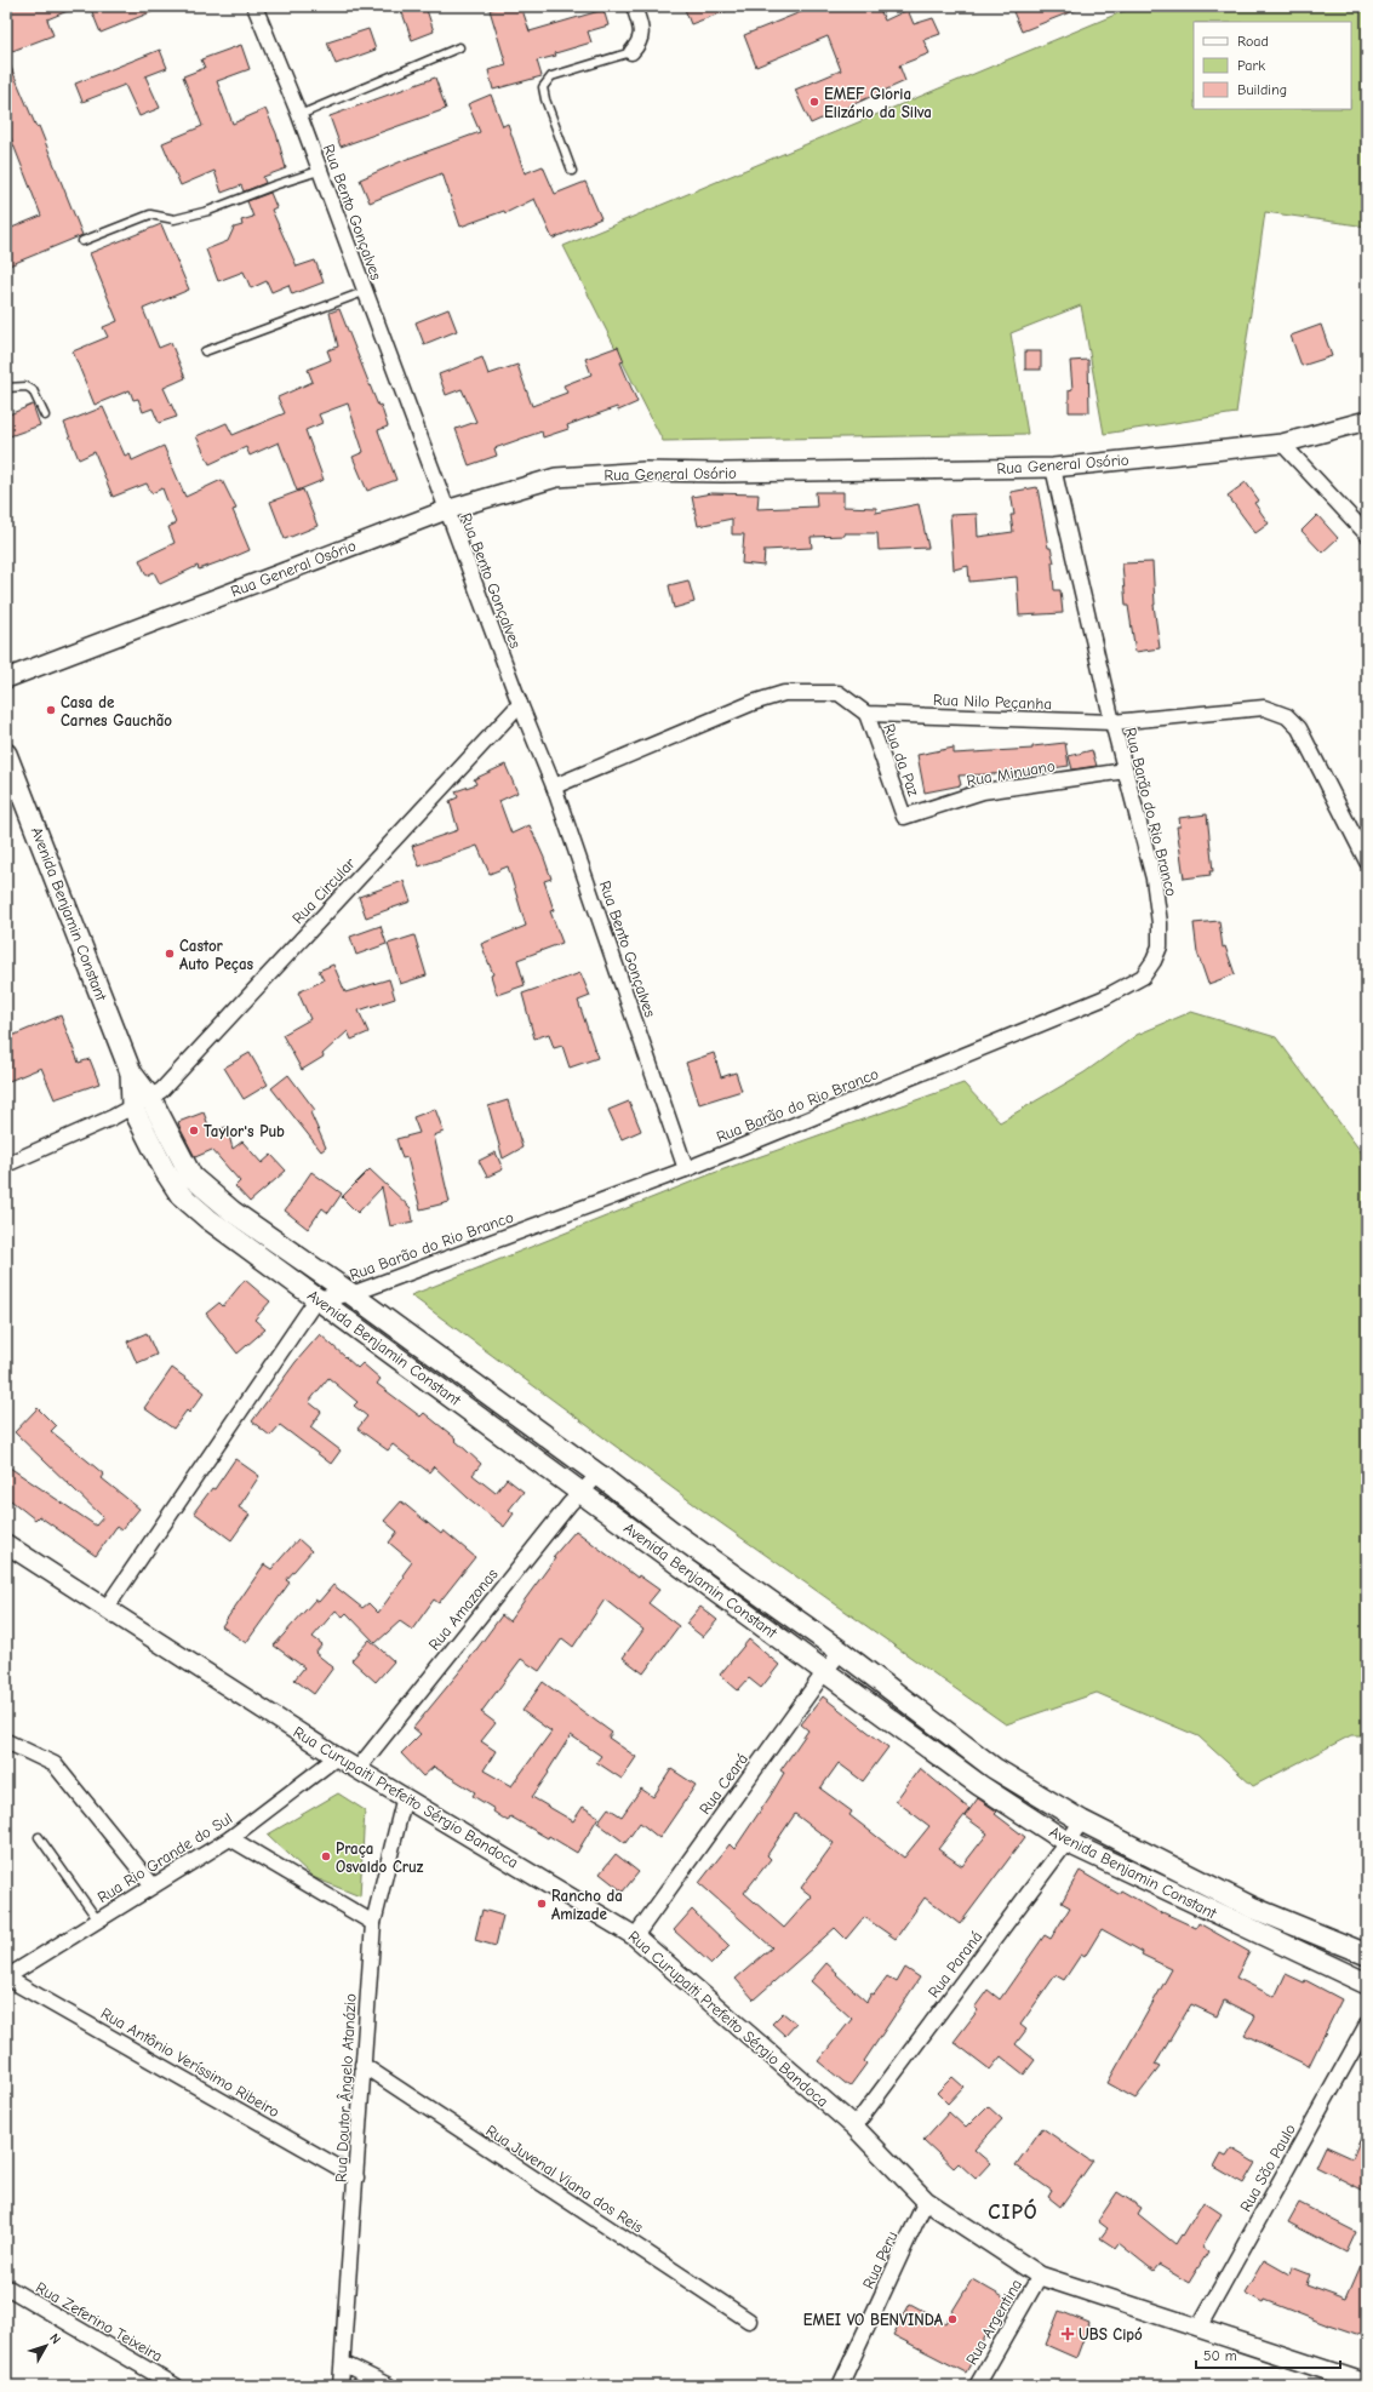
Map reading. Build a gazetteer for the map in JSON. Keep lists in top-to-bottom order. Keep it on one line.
{"streets":{"main road":["Avenida Benjamin Constant"],"street":["Rua Bento Gonçalves","Rua General Osório","Rua Nilo Peçanha","Rua da Paz","Rua Minuano","Rua Barão do Rio Branco","Rua Circular","Rua Amazonas","Rua Ceará","Rua Curupaiti Prefeito Sérgio Bandoca","Rua Rio Grande do Sul","Rua Paraná","Rua Antônio Veríssimo Ribeiro","Rua Doutor Ângelo Atanázio","Rua São Paulo","Rua Juvenal Viana dos Reis","Rua Peru","Rua Zeferino Teixeira","Rua Argentina"]},"crossings":[["Rua Bento Gonçalves","Rua General Osório"],["Rua Bento Gonçalves","Rua Barão do Rio Branco"],["Rua Bento Gonçalves","Rua Circular"],["Rua General Osório","Rua Barão do Rio Branco"],["Rua Nilo Peçanha","Rua da Paz"],["Rua Nilo Peçanha","Rua Barão do Rio Branco"],["Rua da Paz","Rua Minuano"],["Rua Minuano","Rua Barão do Rio Branco"],["Rua Barão do Rio Branco","Avenida Benjamin Constant"],["Rua Circular","Avenida Benjamin Constant"],["Avenida Benjamin Constant","Rua Amazonas"],["Avenida Benjamin Constant","Rua Ceará"],["Avenida Benjamin Constant","Rua Paraná"],["Rua Amazonas","Rua Curupaiti Prefeito Sérgio Bandoca"],["Rua Ceará","Rua Curupaiti Prefeito Sérgio Bandoca"],["Rua Curupaiti Prefeito Sérgio Bandoca","Rua Rio Grande do Sul"],["Rua Curupaiti Prefeito Sérgio Bandoca","Rua Paraná"],["Rua Curupaiti Prefeito Sérgio Bandoca","Rua Doutor Ângelo Atanázio"],["Rua Curupaiti Prefeito Sérgio Bandoca","Rua São Paulo"],["Rua Curupaiti Prefeito Sérgio Bandoca","Rua Peru"],["Rua Curupaiti Prefeito Sérgio Bandoca","Rua Argentina"],["Rua Rio Grande do Sul","Rua Antônio Veríssimo Ribeiro"],["Rua Antônio Veríssimo Ribeiro","Rua Doutor Ângelo Atanázio"],["Rua Doutor Ângelo Atanázio","Rua Juvenal Viana dos Reis"]],"districts":["CIPÓ"],"places":{"other":["EMEF Gloria Elizário da Silva","Casa de Carnes Gauchão","Castor Auto Peças","Taylor's Pub","Praça Osvaldo Cruz","Rancho da Amizade","EMEI VO BENVINDA"],"health":["UBS Cipó"]},"legend":["Road","Park","Building"],"scale_bar":"50 m","north":"top right"}
